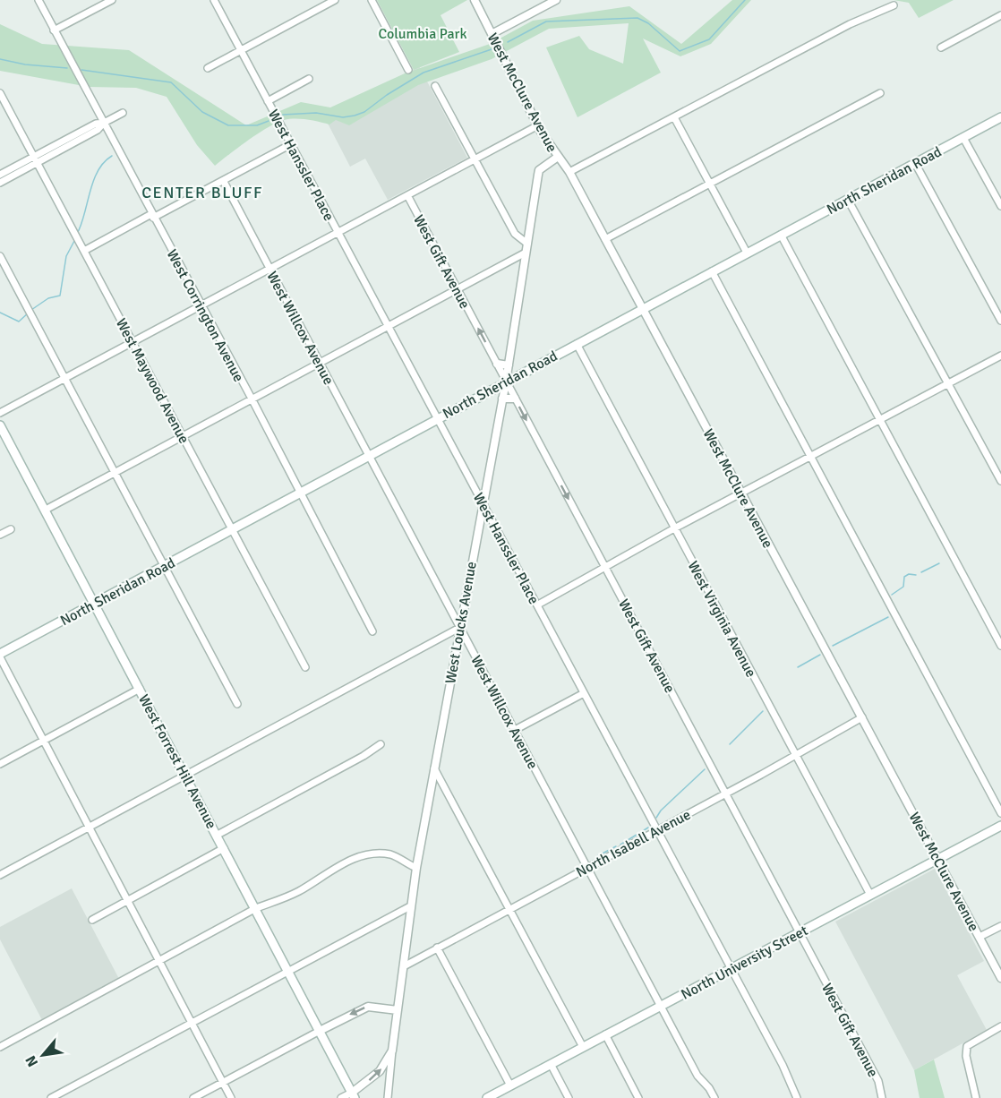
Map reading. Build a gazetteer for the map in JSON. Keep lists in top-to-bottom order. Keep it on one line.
{"streets":{"main road":["North Sheridan Road","West Forrest Hill Avenue","North University Street"],"street":["West McClure Avenue","West Hanssler Place","West Gift Avenue","West Corrington Avenue","West Willcox Avenue","West Maywood Avenue","West Virginia Avenue","West Loucks Avenue","North Isabell Avenue"]},"crossings":[["West McClure Avenue","North Sheridan Road"],["West McClure Avenue","West Loucks Avenue"],["West McClure Avenue","North Isabell Avenue"],["West McClure Avenue","North University Street"],["West Hanssler Place","North Sheridan Road"],["West Hanssler Place","West Loucks Avenue"],["West Hanssler Place","North Isabell Avenue"],["West Hanssler Place","North University Street"],["North Sheridan Road","West Gift Avenue"],["North Sheridan Road","West Corrington Avenue"],["North Sheridan Road","West Willcox Avenue"],["North Sheridan Road","West Maywood Avenue"],["North Sheridan Road","West Virginia Avenue"],["North Sheridan Road","West Loucks Avenue"],["North Sheridan Road","West Forrest Hill Avenue"],["West Gift Avenue","West Loucks Avenue"],["West Gift Avenue","North Isabell Avenue"],["West Gift Avenue","North University Street"],["West Willcox Avenue","West Loucks Avenue"],["West Willcox Avenue","North Isabell Avenue"],["West Willcox Avenue","North University Street"],["West Virginia Avenue","North Isabell Avenue"],["West Virginia Avenue","North University Street"],["West Loucks Avenue","North Isabell Avenue"]],"districts":["CENTER BLUFF"],"parks":["Columbia Park"],"north":"bottom left"}
